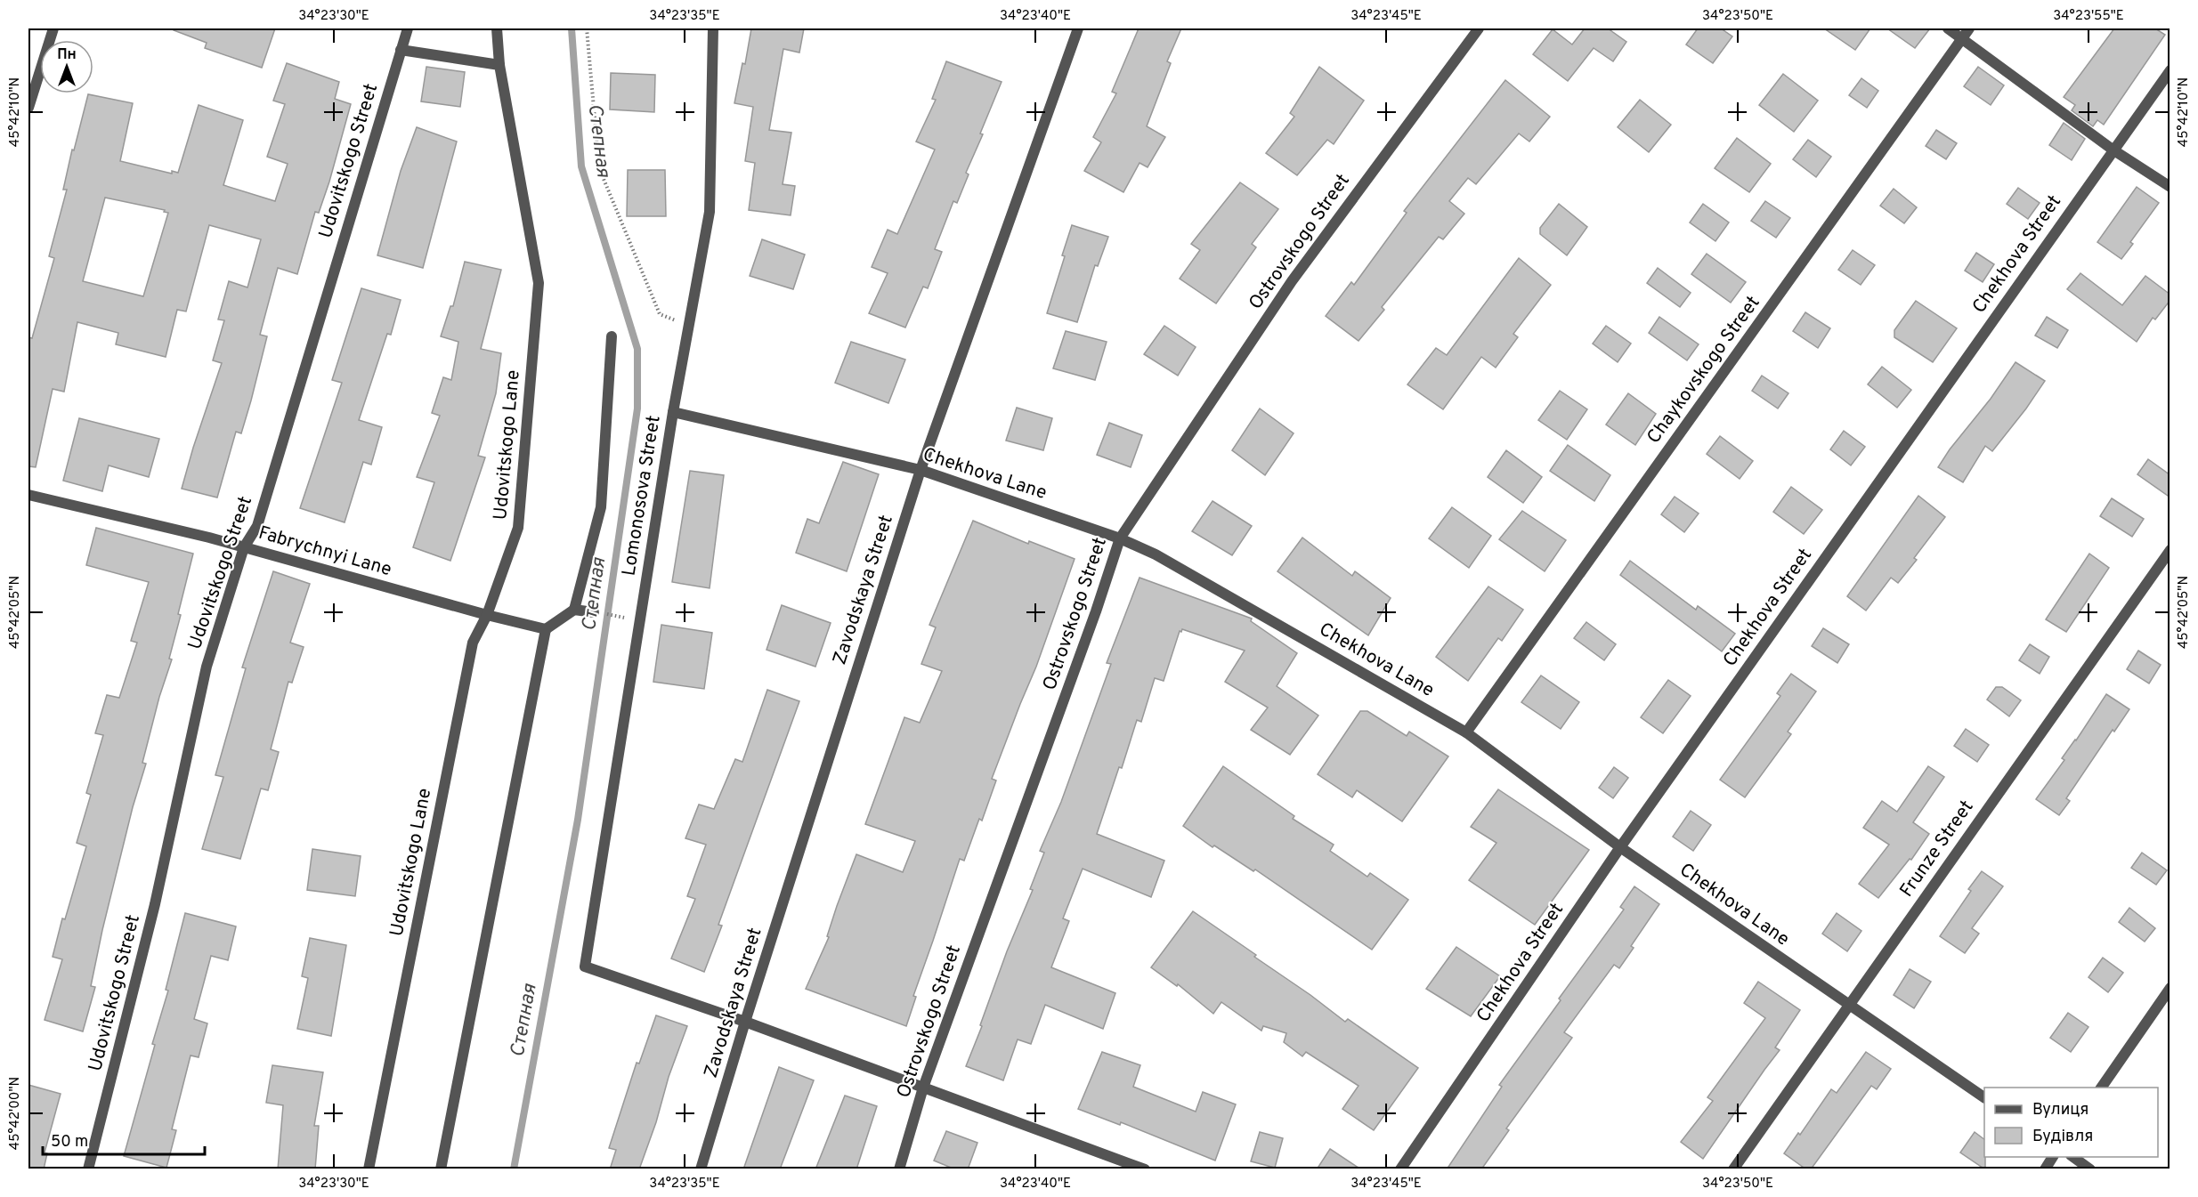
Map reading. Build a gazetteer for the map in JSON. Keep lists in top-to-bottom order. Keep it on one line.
{"streets":{"street":["Udovitskogo Street","Ostrovskogo Street","Chekhova Street","Chaykovskogo Street","Udovitskogo Lane","Chekhova Lane","Lomonosova Street","Fabrychnyi Lane","Zavodskaya Street","Frunze Street"]},"crossings":[["Udovitskogo Street","Fabrychnyi Lane"],["Ostrovskogo Street","Chekhova Lane"],["Chekhova Street","Chekhova Lane"],["Chaykovskogo Street","Chekhova Lane"],["Udovitskogo Lane","Fabrychnyi Lane"],["Chekhova Lane","Lomonosova Street"],["Chekhova Lane","Zavodskaya Street"],["Chekhova Lane","Frunze Street"],["Lomonosova Street","Zavodskaya Street"]],"water":["Степная"],"legend":["Вулиця","Будівля"],"scale_bar":"50 m","north":"top","coordinates":["34°23'30\"E","34°23'35\"E","34°23'40\"E","34°23'45\"E","34°23'50\"E","34°23'55\"E","45°42'10\"N","45°42'05\"N","45°42'00\"N"]}
